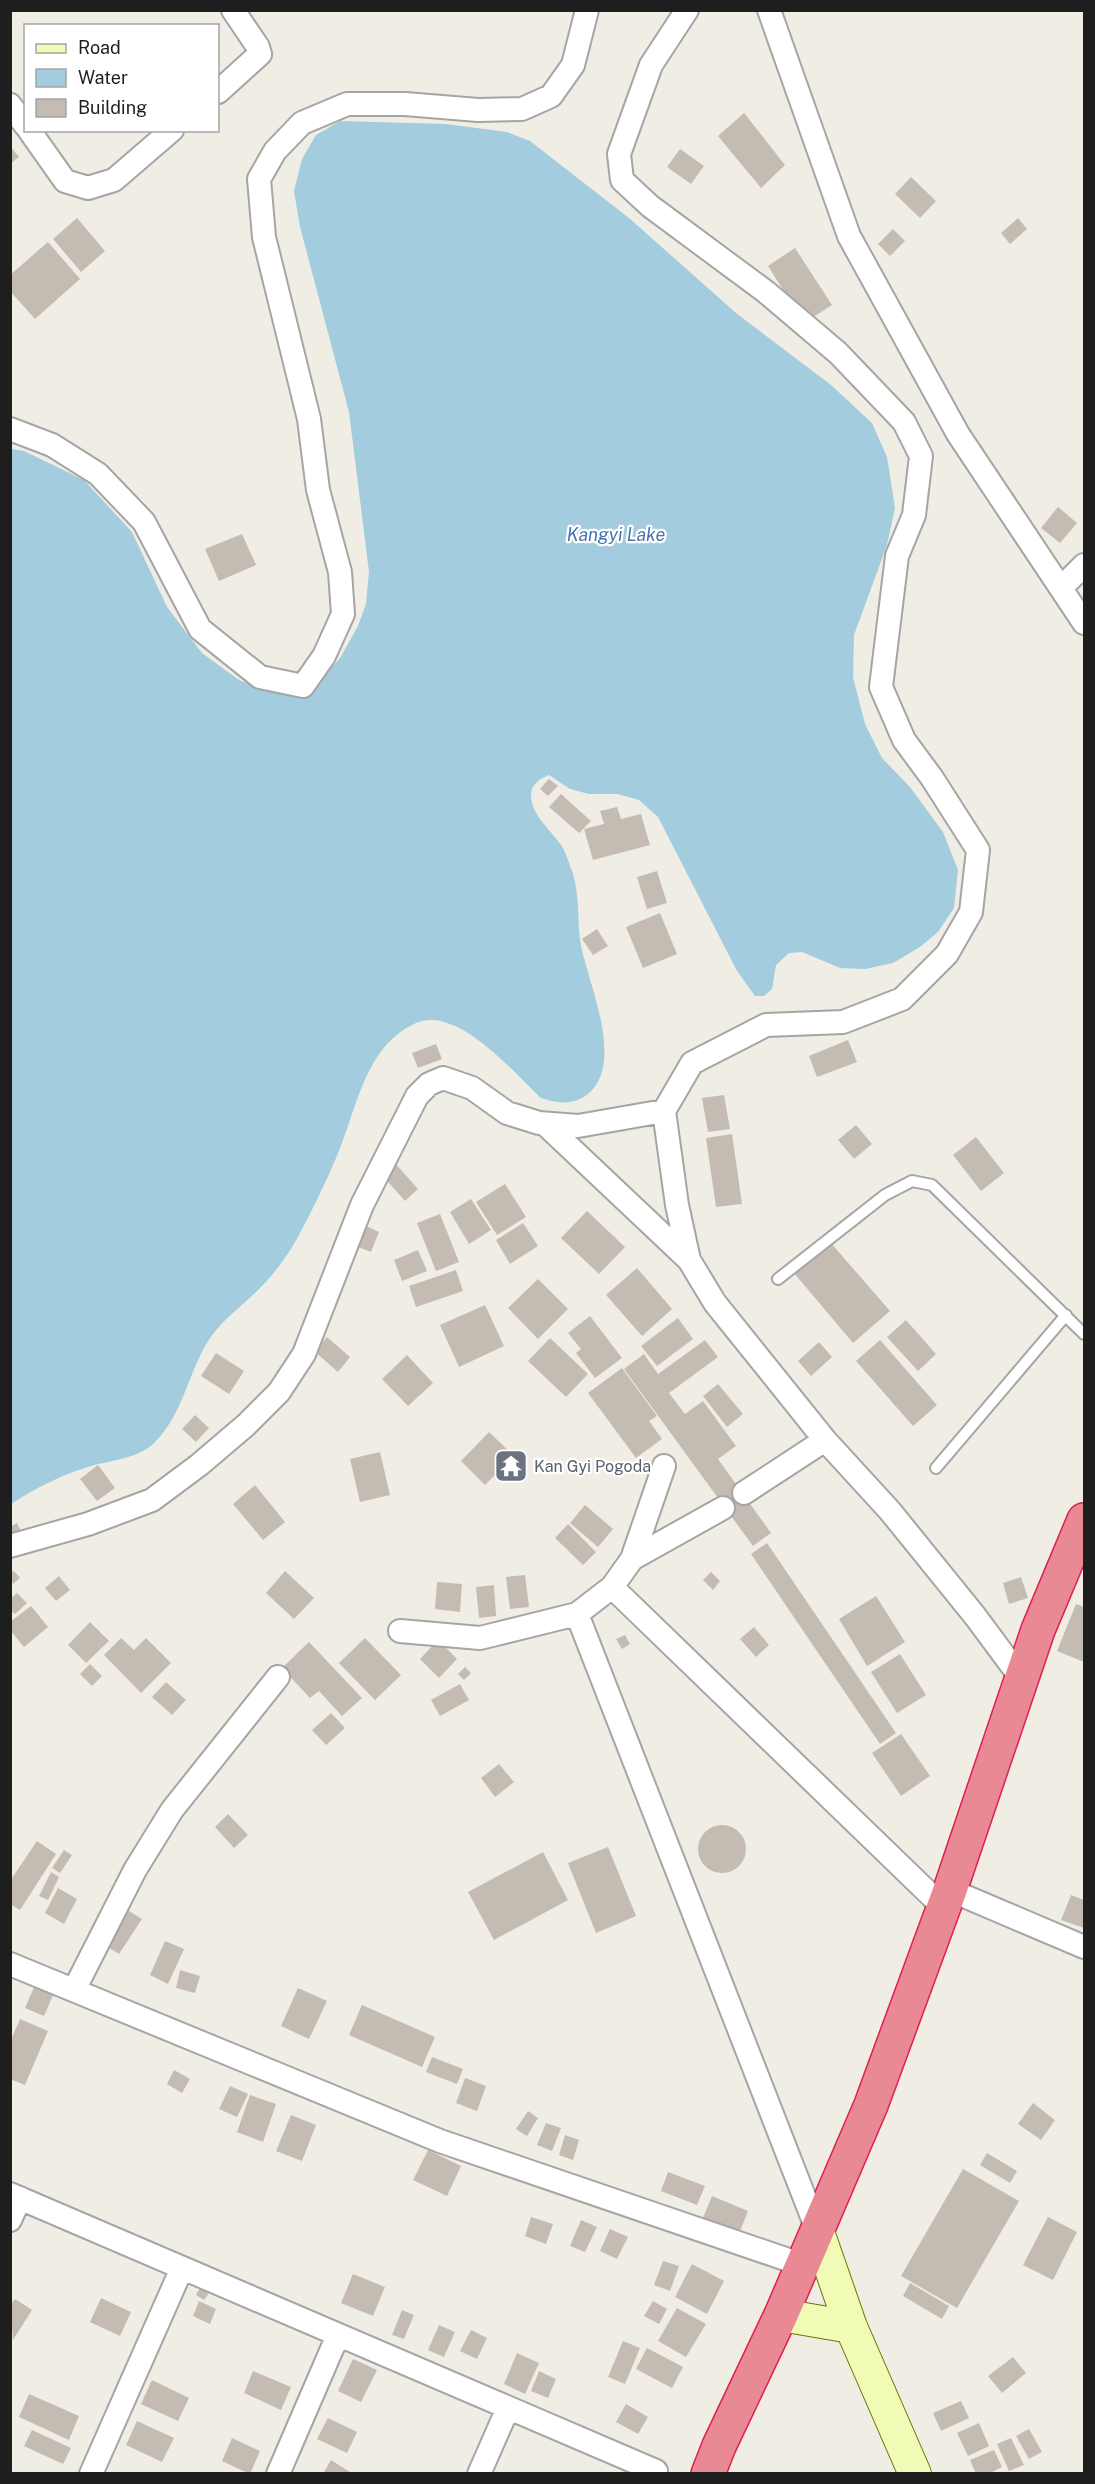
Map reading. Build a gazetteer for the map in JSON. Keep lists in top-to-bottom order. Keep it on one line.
{"water":["Kangyi Lake"],"places":{"temple":["Kan Gyi Pogoda"]},"legend":["Road","Water","Building"]}
